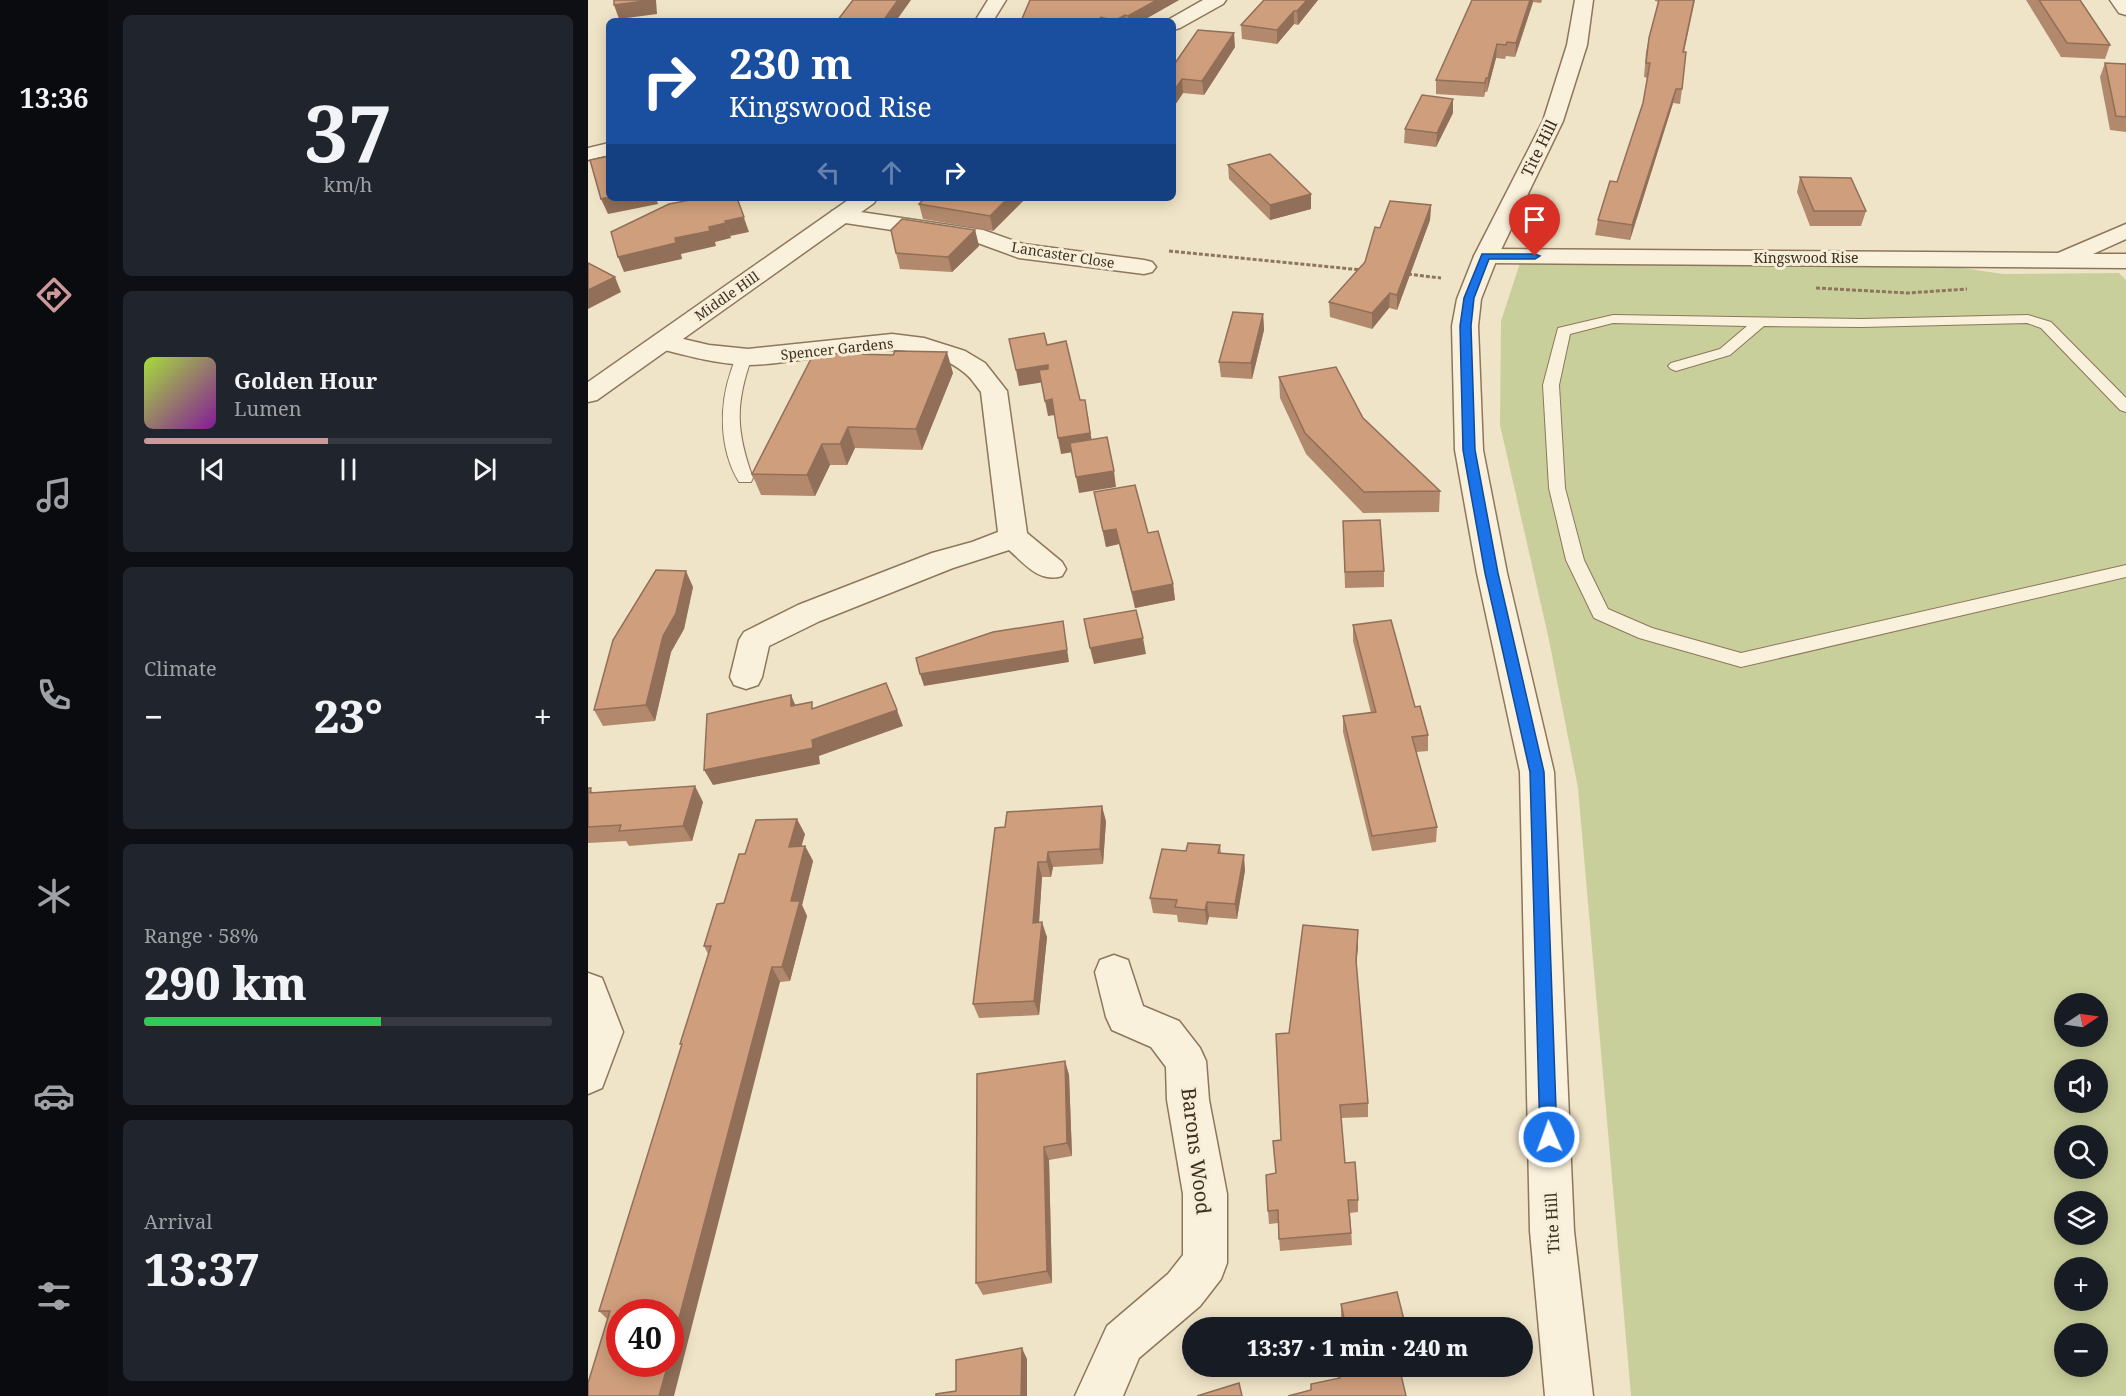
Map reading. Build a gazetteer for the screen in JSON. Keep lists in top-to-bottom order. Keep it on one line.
{"streets":{"street":["Tite Hill","Lancaster Close","Kingswood Rise","Middle Hill","Spencer Gardens","Barons Wood"]},"crossings":[["Tite Hill","Kingswood Rise"],["Lancaster Close","Middle Hill"],["Middle Hill","Spencer Gardens"]],"north":"right","page":{"tabs":"13:36","tile":[["37","km/h"],"Climate",["Range · 58%","290 km"],["Arrival","13:37"]],"turn":["230 m","Kingswood Rise"],"song":["Golden Hour","Lumen"],"heat":["−","23°","+"],"map_buttons":["+","−"],"limit":"40","trip":"13:37 · 1 min · 240 m"}}
